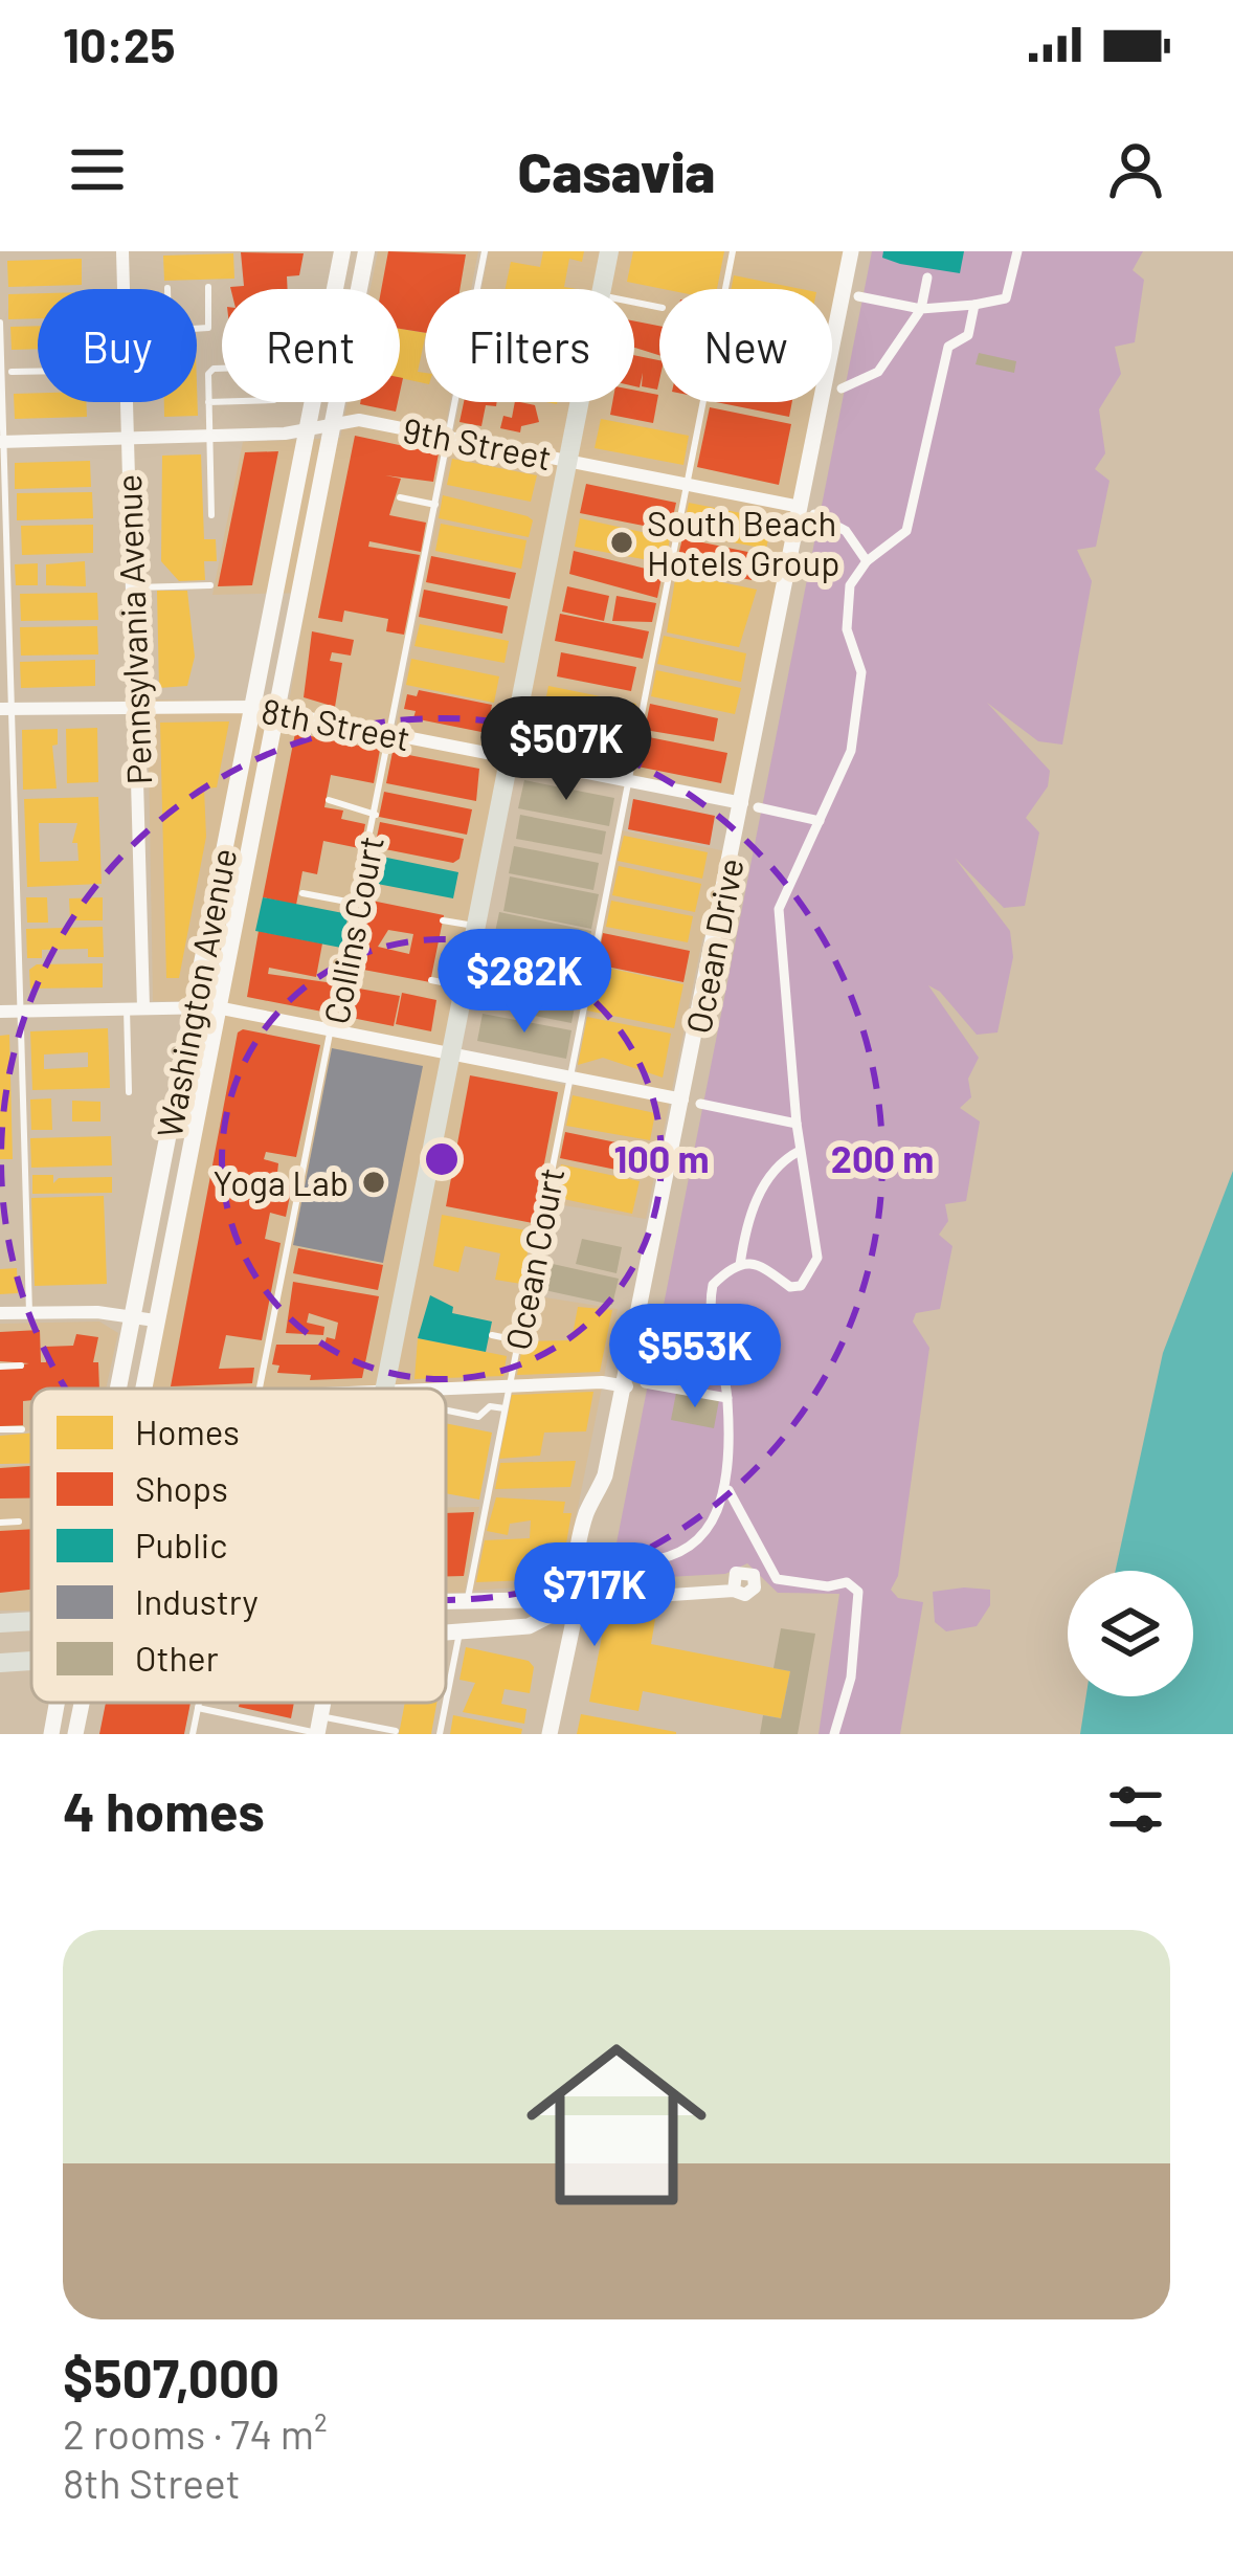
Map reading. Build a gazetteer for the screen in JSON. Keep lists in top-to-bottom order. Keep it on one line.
{"streets":{"main road":["Washington Avenue"],"street":["9th Street","Pennsylvania Avenue","8th Street","Ocean Drive"],"lane":["Collins Court","Ocean Court"]},"crossings":[["9th Street","Pennsylvania Avenue"],["9th Street","Collins Court"],["9th Street","Ocean Drive"],["9th Street","Washington Avenue"],["9th Street","Ocean Court"],["Pennsylvania Avenue","8th Street"],["8th Street","Collins Court"],["8th Street","Ocean Drive"],["8th Street","Washington Avenue"],["8th Street","Ocean Court"]],"places":["South Beach Hotels Group","Yoga Lab"],"legend":["Homes","Shops","Public","Industry","Other"],"page":{"status":"10:25","header":"Casavia","chip":["Buy","Rent","Filters","New"],"price":["$507K","$282K","$553K","$717K"],"heading":"4 homes","list":[{"name":"$507,000","note":"2 rooms · 74 m² · 8th Street"}]},"rings":["100 m","200 m"]}
